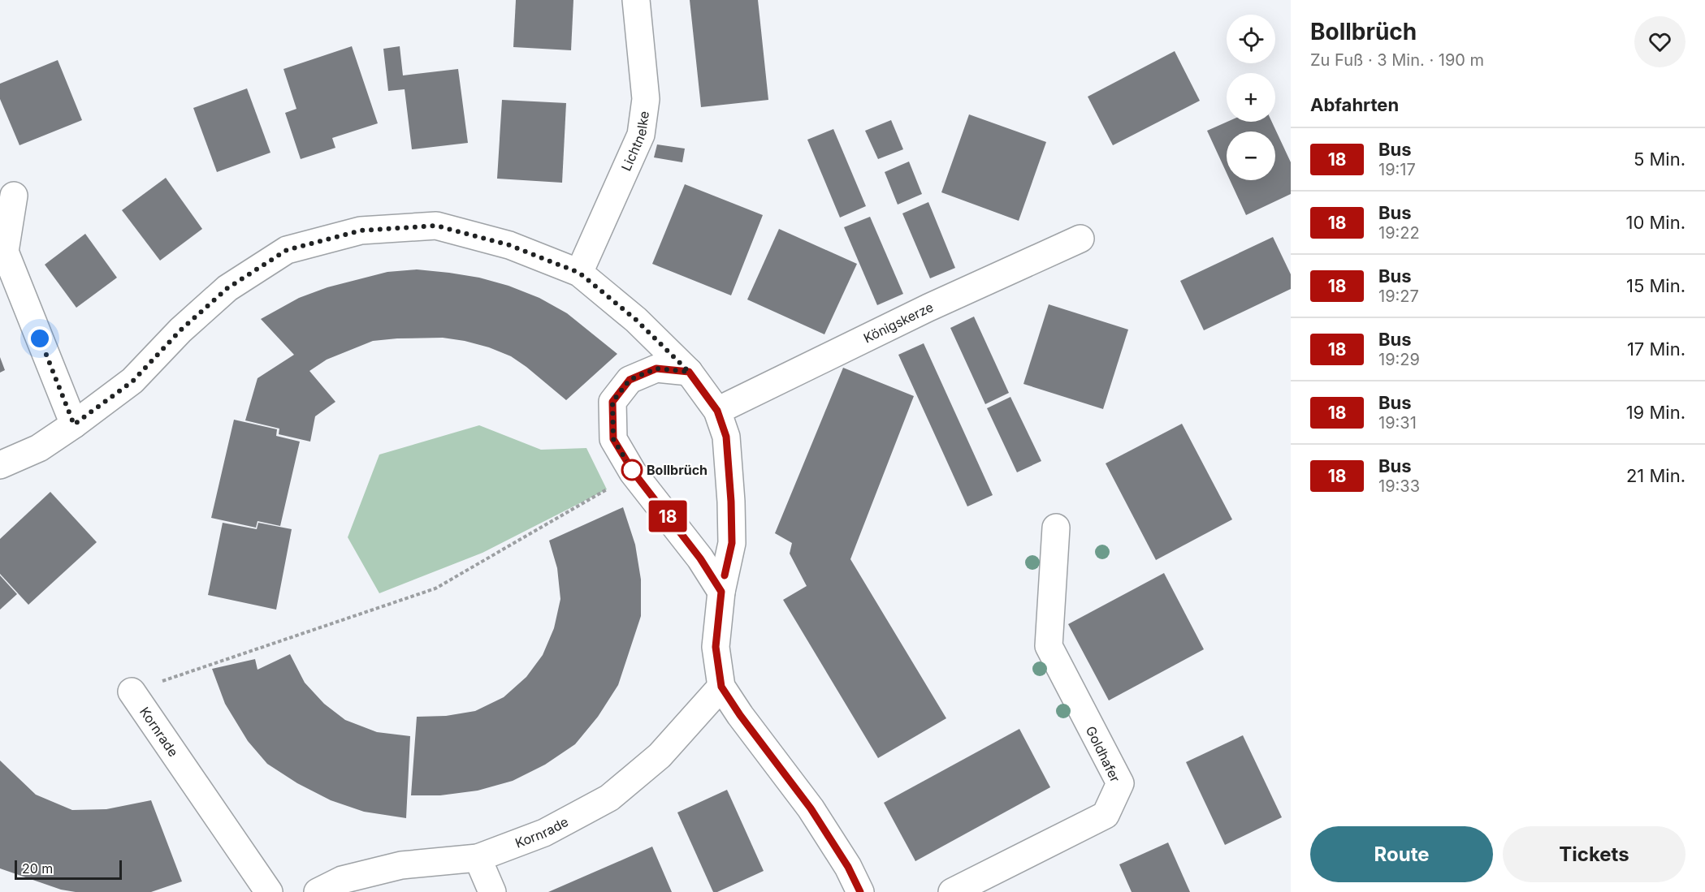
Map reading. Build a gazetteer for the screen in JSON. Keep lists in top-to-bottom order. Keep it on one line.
{"streets":{"street":["Lichtnelke","Königskerze","Kornrade","Goldhafer"]},"places":["Bollbrüch"],"lines":["bus line 18"],"scale_bar":"20 m","page":{"on_map":"18","heading":[["Bollbrüch","Zu Fuß · 3 Min. · 190 m"],"Abfahrten"],"map_buttons":["+","−"],"list":[{"mark":"18","name":"Bus","note":"19:17","value":"5 Min."},{"mark":"18","name":"Bus","note":"19:22","value":"10 Min."},{"mark":"18","name":"Bus","note":"19:27","value":"15 Min."},{"mark":"18","name":"Bus","note":"19:29","value":"17 Min."},{"mark":"18","name":"Bus","note":"19:31","value":"19 Min."},{"mark":"18","name":"Bus","note":"19:33","value":"21 Min."}],"buttons":["Route","Tickets"],"scale":"20 m"}}
